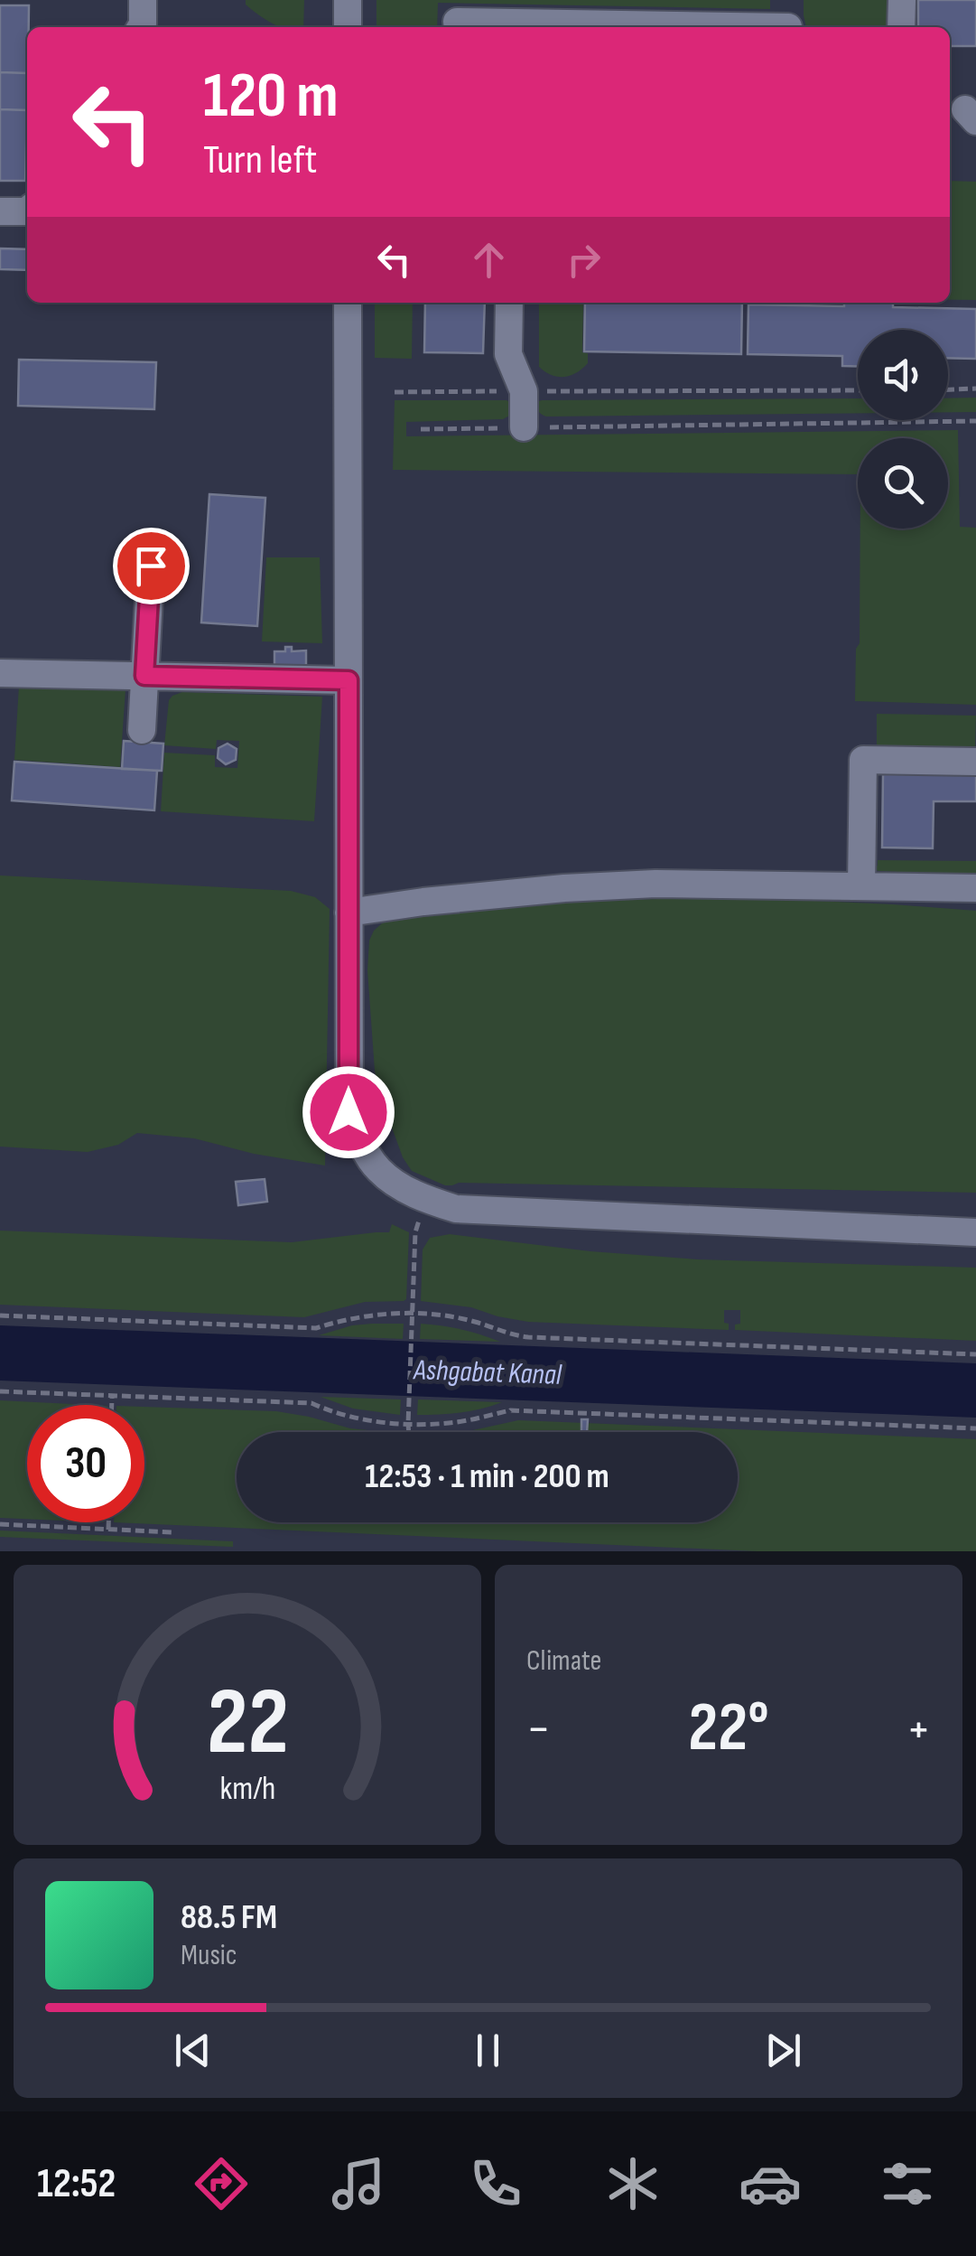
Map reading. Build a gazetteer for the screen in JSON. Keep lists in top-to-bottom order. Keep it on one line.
{"water":["Ashgabat Kanal"],"page":{"turn":["120 m","Turn left"],"limit":"30","trip":"12:53 · 1 min · 200 m","tile":"Climate","heat":["−","22°","+"],"song":["88.5 FM","Music"],"tabs":"12:52","gauge":["22","km/h"]}}
